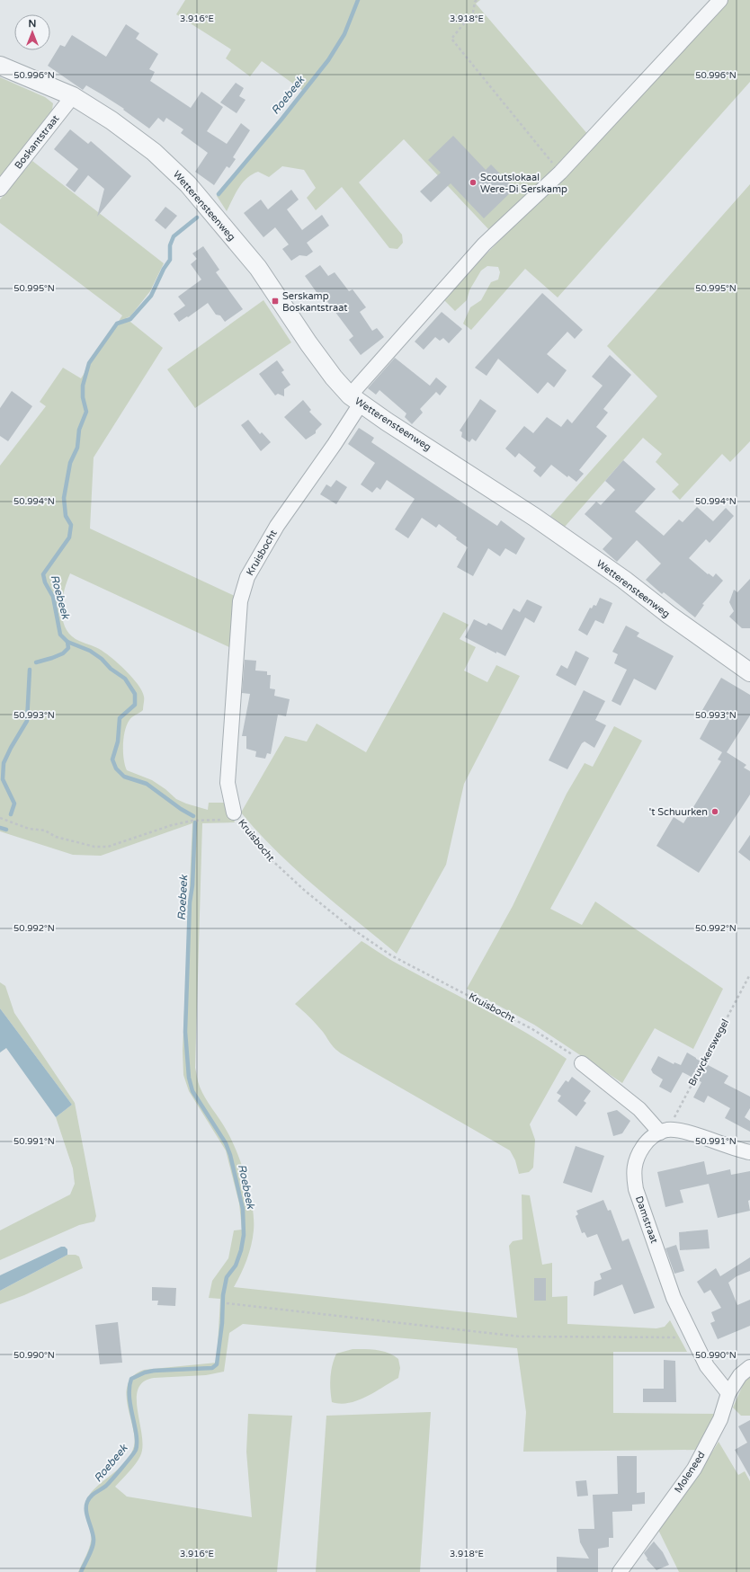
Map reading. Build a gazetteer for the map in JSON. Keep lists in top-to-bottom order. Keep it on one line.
{"streets":{"street":["Boskantstraat","Wetterensteenweg","Kruisbocht","Damstraat","Moleneed"],"path":["Bruyckerswegel"]},"crossings":[["Boskantstraat","Wetterensteenweg"],["Wetterensteenweg","Kruisbocht"],["Bruyckerswegel","Damstraat"],["Damstraat","Moleneed"]],"water":["Roebeek"],"places":{"other":["Scoutslokaal Were-Di Serskamp","'t Schuurken"],"transit":["Serskamp Boskantstraat"]},"north":"top","coordinates":["3.916°E","3.918°E","50.996°N","50.995°N","50.994°N","50.993°N","50.992°N","50.991°N","50.990°N"]}
